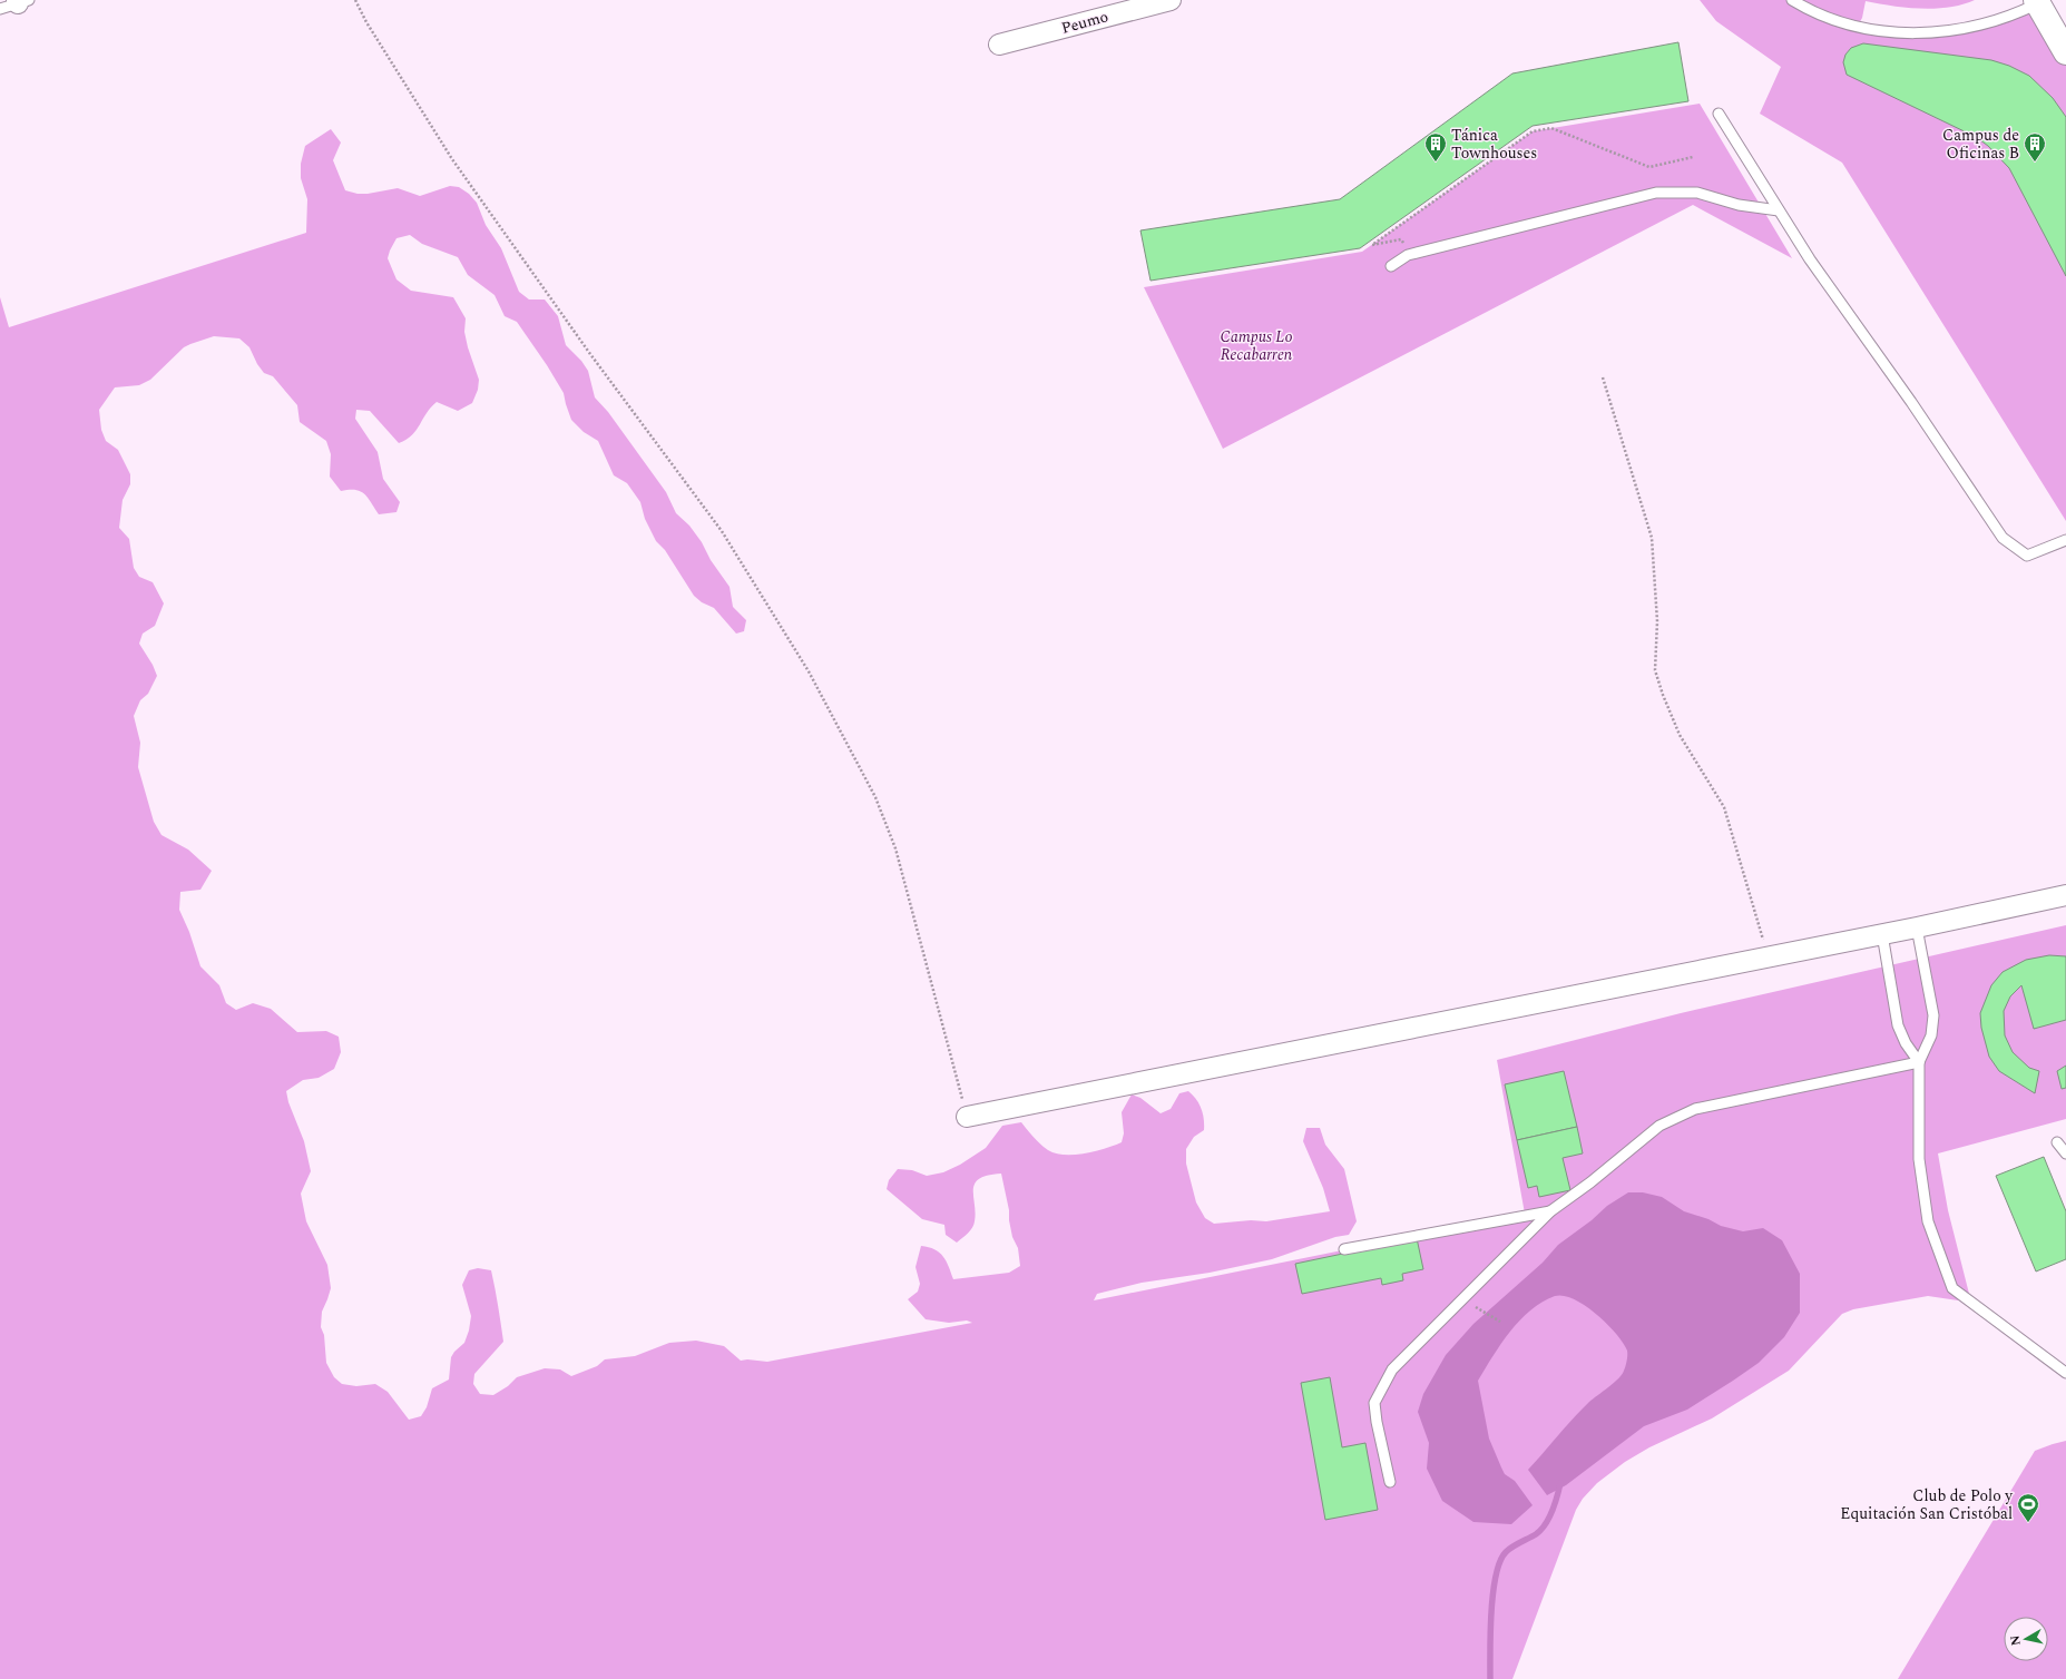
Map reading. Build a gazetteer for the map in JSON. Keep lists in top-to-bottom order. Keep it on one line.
{"streets":{"street":["Peumo"]},"parks":["Campus Lo Recabarren"],"places":{"building":["Tánica Townhouses","Campus de Oficinas B"],"sports":["Club de Polo y Equitación San Cristóbal"]},"north":"left"}
